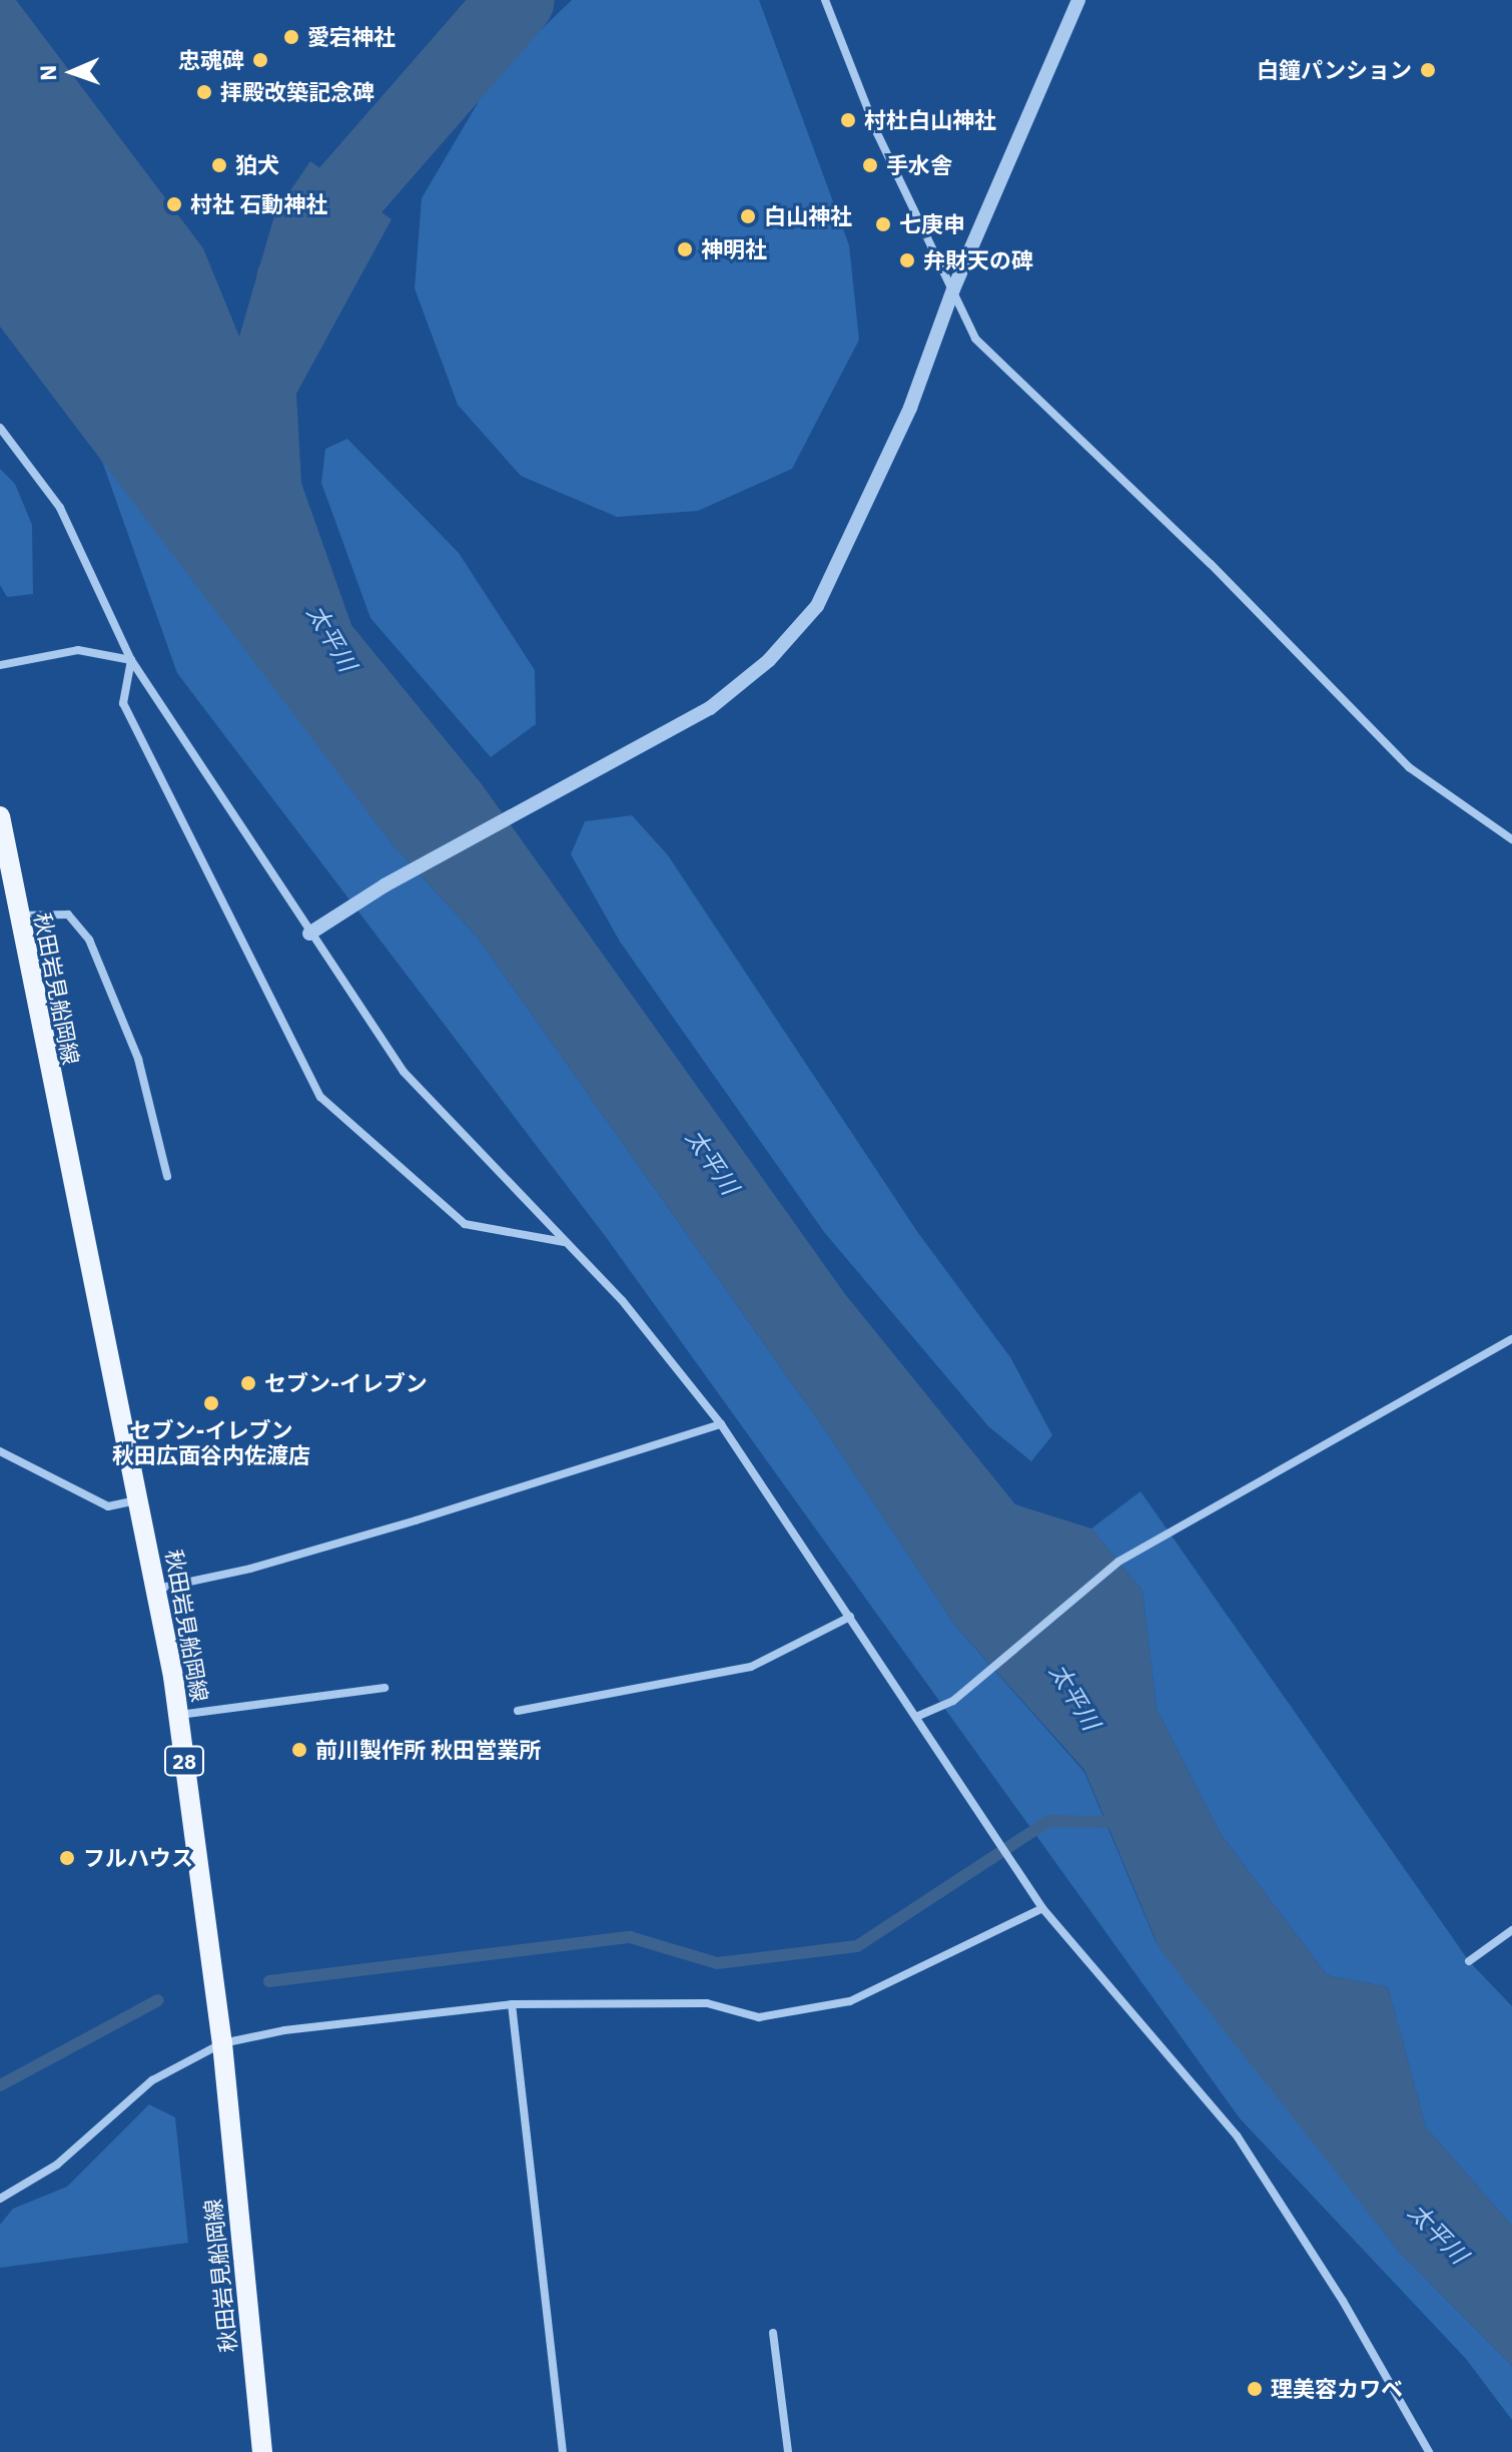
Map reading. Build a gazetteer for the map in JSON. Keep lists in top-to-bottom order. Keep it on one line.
{"streets":{"main road":["秋田岩見船岡線","28"]},"water":["太平川"],"places":["愛宕神社","忠魂碑","白鐘パンション","拝殿改築記念碑","村杜白山神社","狛犬","手水舎","村社 石動神社","白山神社","七庚申","神明社","弁財天の碑","セブン-イレブン","セブン-イレブン 秋田広面谷内佐渡店","前川製作所 秋田営業所","フルハウス","理美容カワベ"],"north":"left"}
